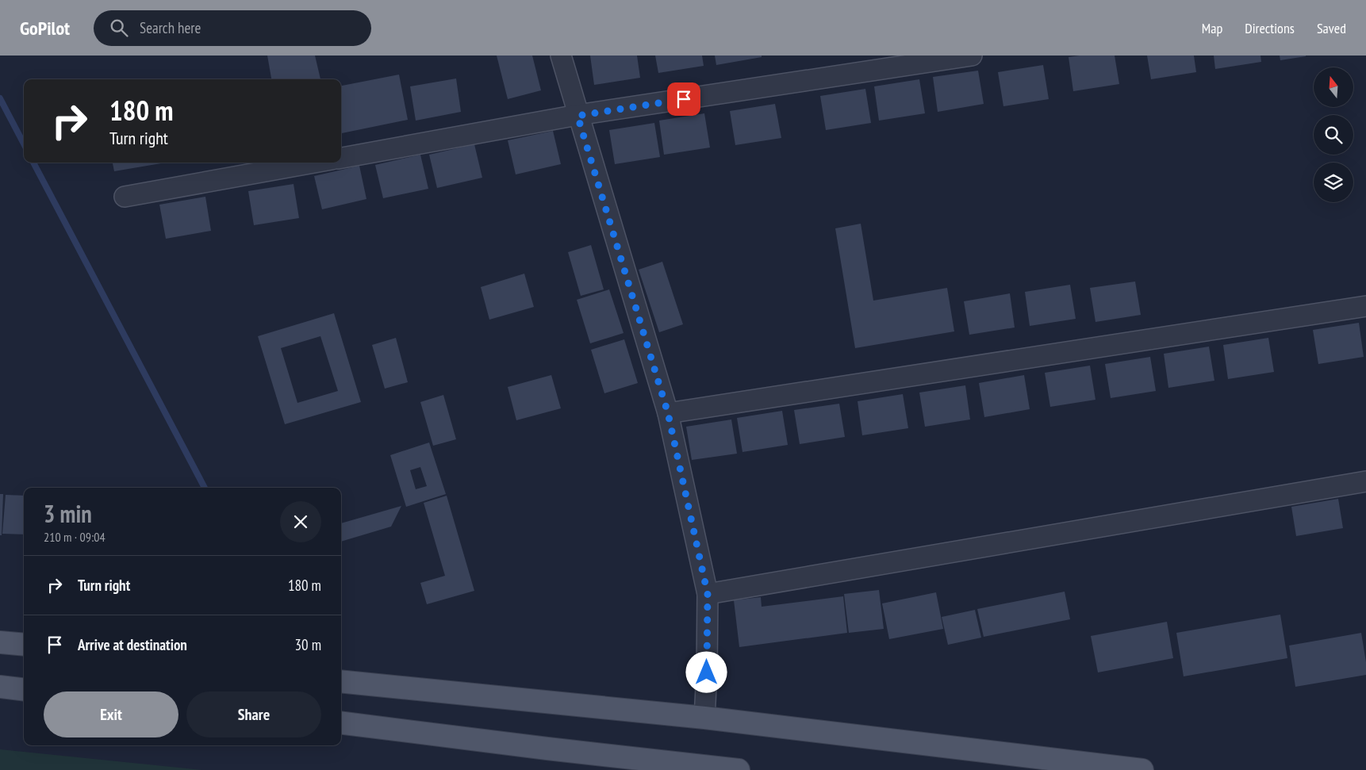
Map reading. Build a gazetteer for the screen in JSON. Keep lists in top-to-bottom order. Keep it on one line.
{"north":"top","page":{"header":"GoPilot","search":"Search here","nav":["Map","Directions","Saved"],"turn":["180 m","Turn right"],"heading":["3 min","210 m · 09:04"],"list":[{"name":"Turn right","value":"180 m"},{"name":"Arrive at destination","value":"30 m"}],"buttons":["Exit","Share"]}}
